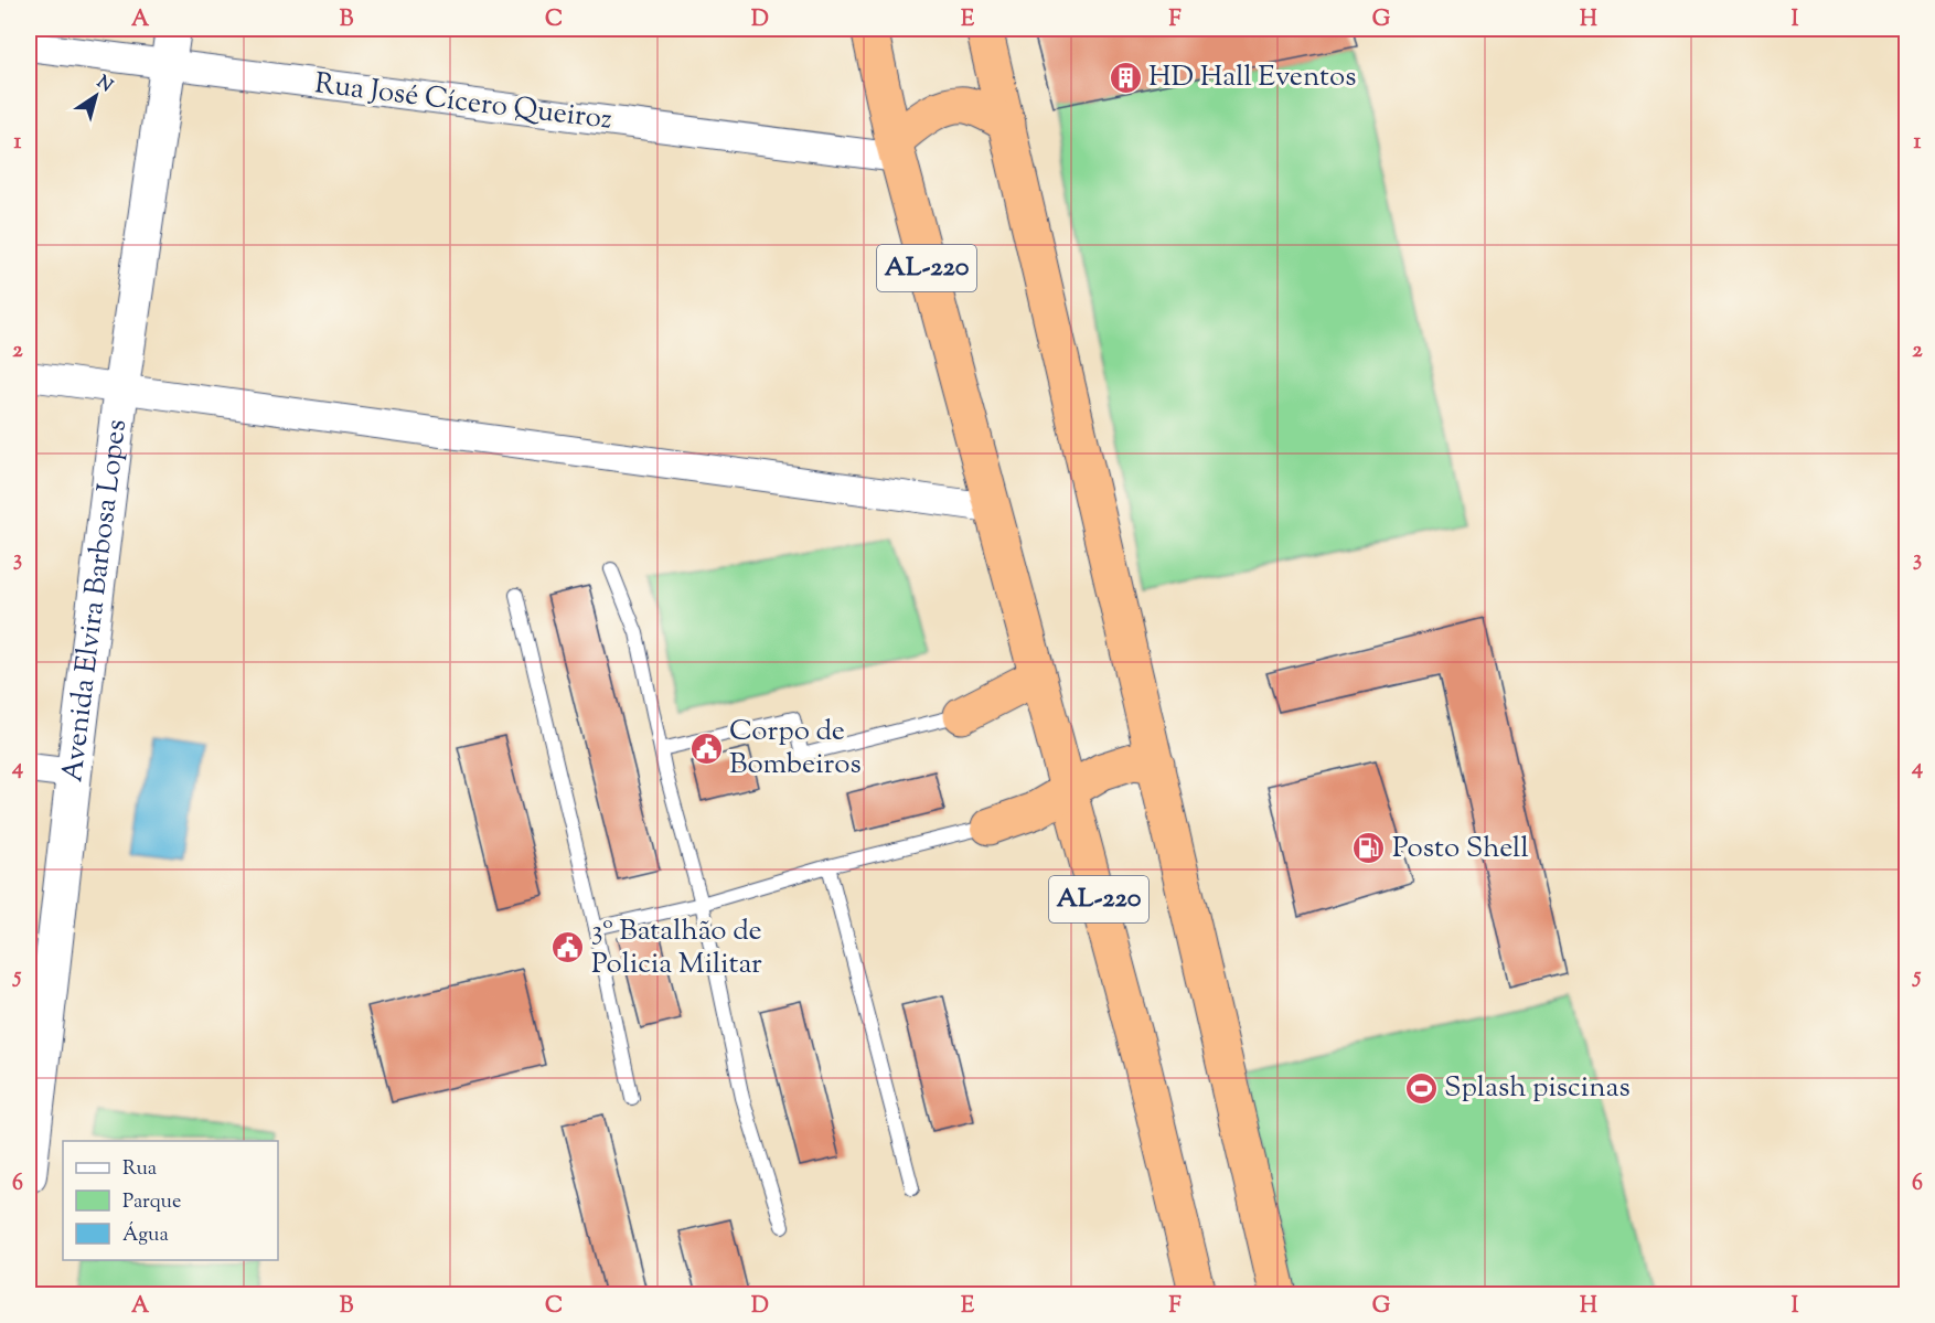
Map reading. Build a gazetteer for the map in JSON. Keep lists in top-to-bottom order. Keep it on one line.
{"streets":{"highway":["AL-220"],"street":["Rua José Cícero Queiroz","Avenida Elvira Barbosa Lopes"]},"crossings":[["Rua José Cícero Queiroz","AL-220"],["Rua José Cícero Queiroz","Avenida Elvira Barbosa Lopes"]],"places":{"building":["HD Hall Eventos"],"public building":["Corpo de Bombeiros","3º Batalhão de Policia Militar"],"fuel station":["Posto Shell"],"sports":["Splash piscinas"]},"legend":["Rua","Parque","Água"],"north":"top right","grid":{"columns":["A","B","C","D","E","F","G","H","I"],"rows":["1","2","3","4","5","6"]}}
